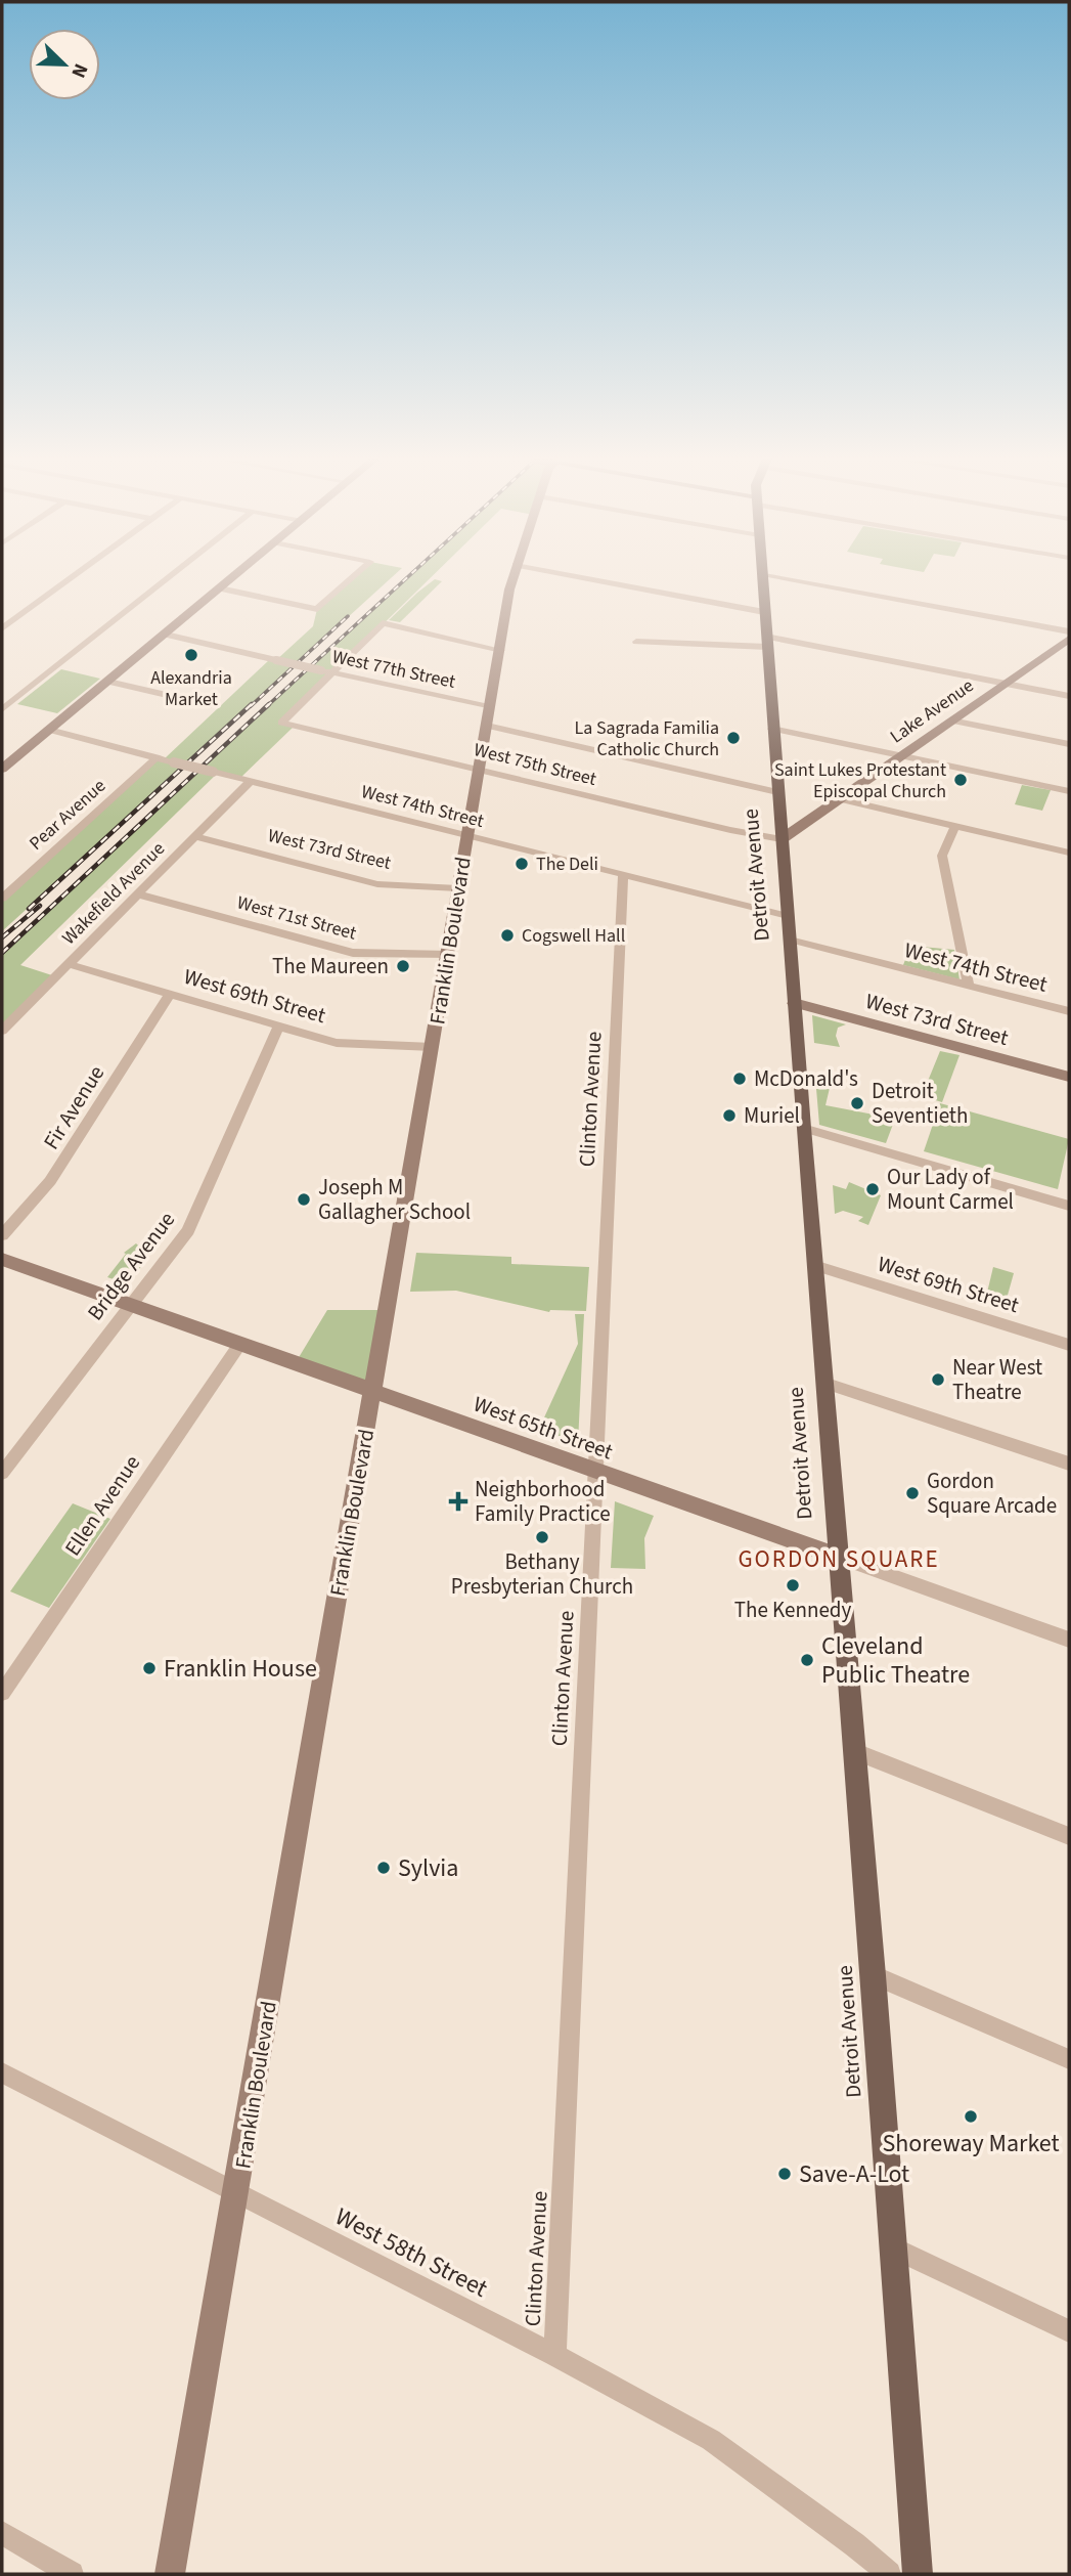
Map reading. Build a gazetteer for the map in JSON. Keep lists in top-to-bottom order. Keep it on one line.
{"streets":{"main road":["Detroit Avenue"],"street":["West 77th Street","Lake Avenue","West 75th Street","West 74th Street","Pear Avenue","West 73rd Street","Wakefield Avenue","West 71st Street","Franklin Boulevard","West 69th Street","Clinton Avenue","Fir Avenue","Bridge Avenue","West 65th Street","Ellen Avenue","West 58th Street"]},"crossings":[["West 77th Street","West 75th Street"],["West 77th Street","Franklin Boulevard"],["Lake Avenue","West 75th Street"],["Lake Avenue","Detroit Avenue"],["West 75th Street","Detroit Avenue"],["West 75th Street","Franklin Boulevard"],["West 74th Street","Pear Avenue"],["West 74th Street","Detroit Avenue"],["West 74th Street","Wakefield Avenue"],["West 74th Street","Franklin Boulevard"],["West 74th Street","Clinton Avenue"],["West 73rd Street","Detroit Avenue"],["West 73rd Street","Wakefield Avenue"],["West 73rd Street","Franklin Boulevard"],["Detroit Avenue","West 69th Street"],["Detroit Avenue","West 65th Street"],["Wakefield Avenue","West 71st Street"],["Wakefield Avenue","West 69th Street"],["West 71st Street","Franklin Boulevard"],["Franklin Boulevard","West 69th Street"],["Franklin Boulevard","West 65th Street"],["Franklin Boulevard","West 58th Street"],["West 69th Street","Fir Avenue"],["West 69th Street","Bridge Avenue"],["Clinton Avenue","West 65th Street"],["Clinton Avenue","West 58th Street"],["Bridge Avenue","West 65th Street"],["West 65th Street","Ellen Avenue"]],"districts":["GORDON SQUARE"],"places":{"other":["Alexandria Market","La Sagrada Familia Catholic Church","Saint Lukes Protestant Episcopal Church","The Deli","Cogswell Hall","The Maureen","McDonald's","Detroit Seventieth","Muriel","Our Lady of Mount Carmel","Joseph M Gallagher School","Near West Theatre","Gordon Square Arcade","Bethany Presbyterian Church","The Kennedy","Cleveland Public Theatre","Franklin House","Sylvia","Shoreway Market","Save-A-Lot"],"health":["Neighborhood Family Practice"]},"north":"bottom right"}
